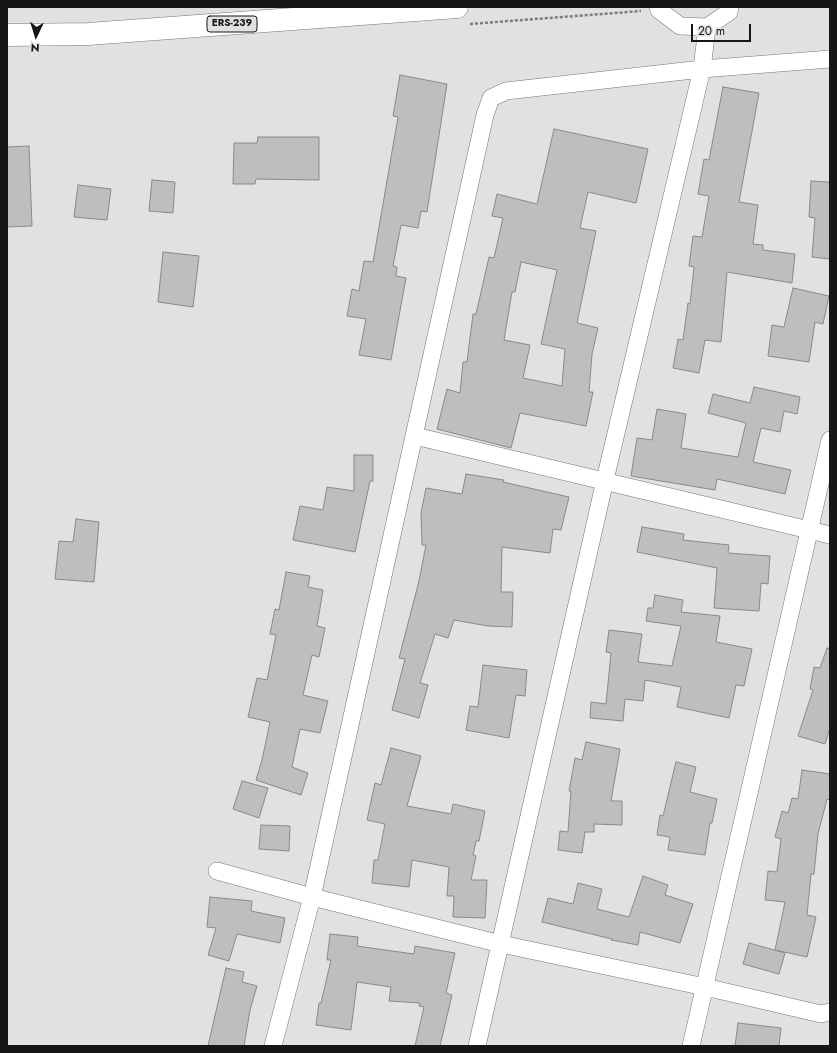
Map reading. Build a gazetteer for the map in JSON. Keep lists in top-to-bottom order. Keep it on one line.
{"streets":{"main road":["ERS-239"]},"scale_bar":"20 m","north":"bottom"}
